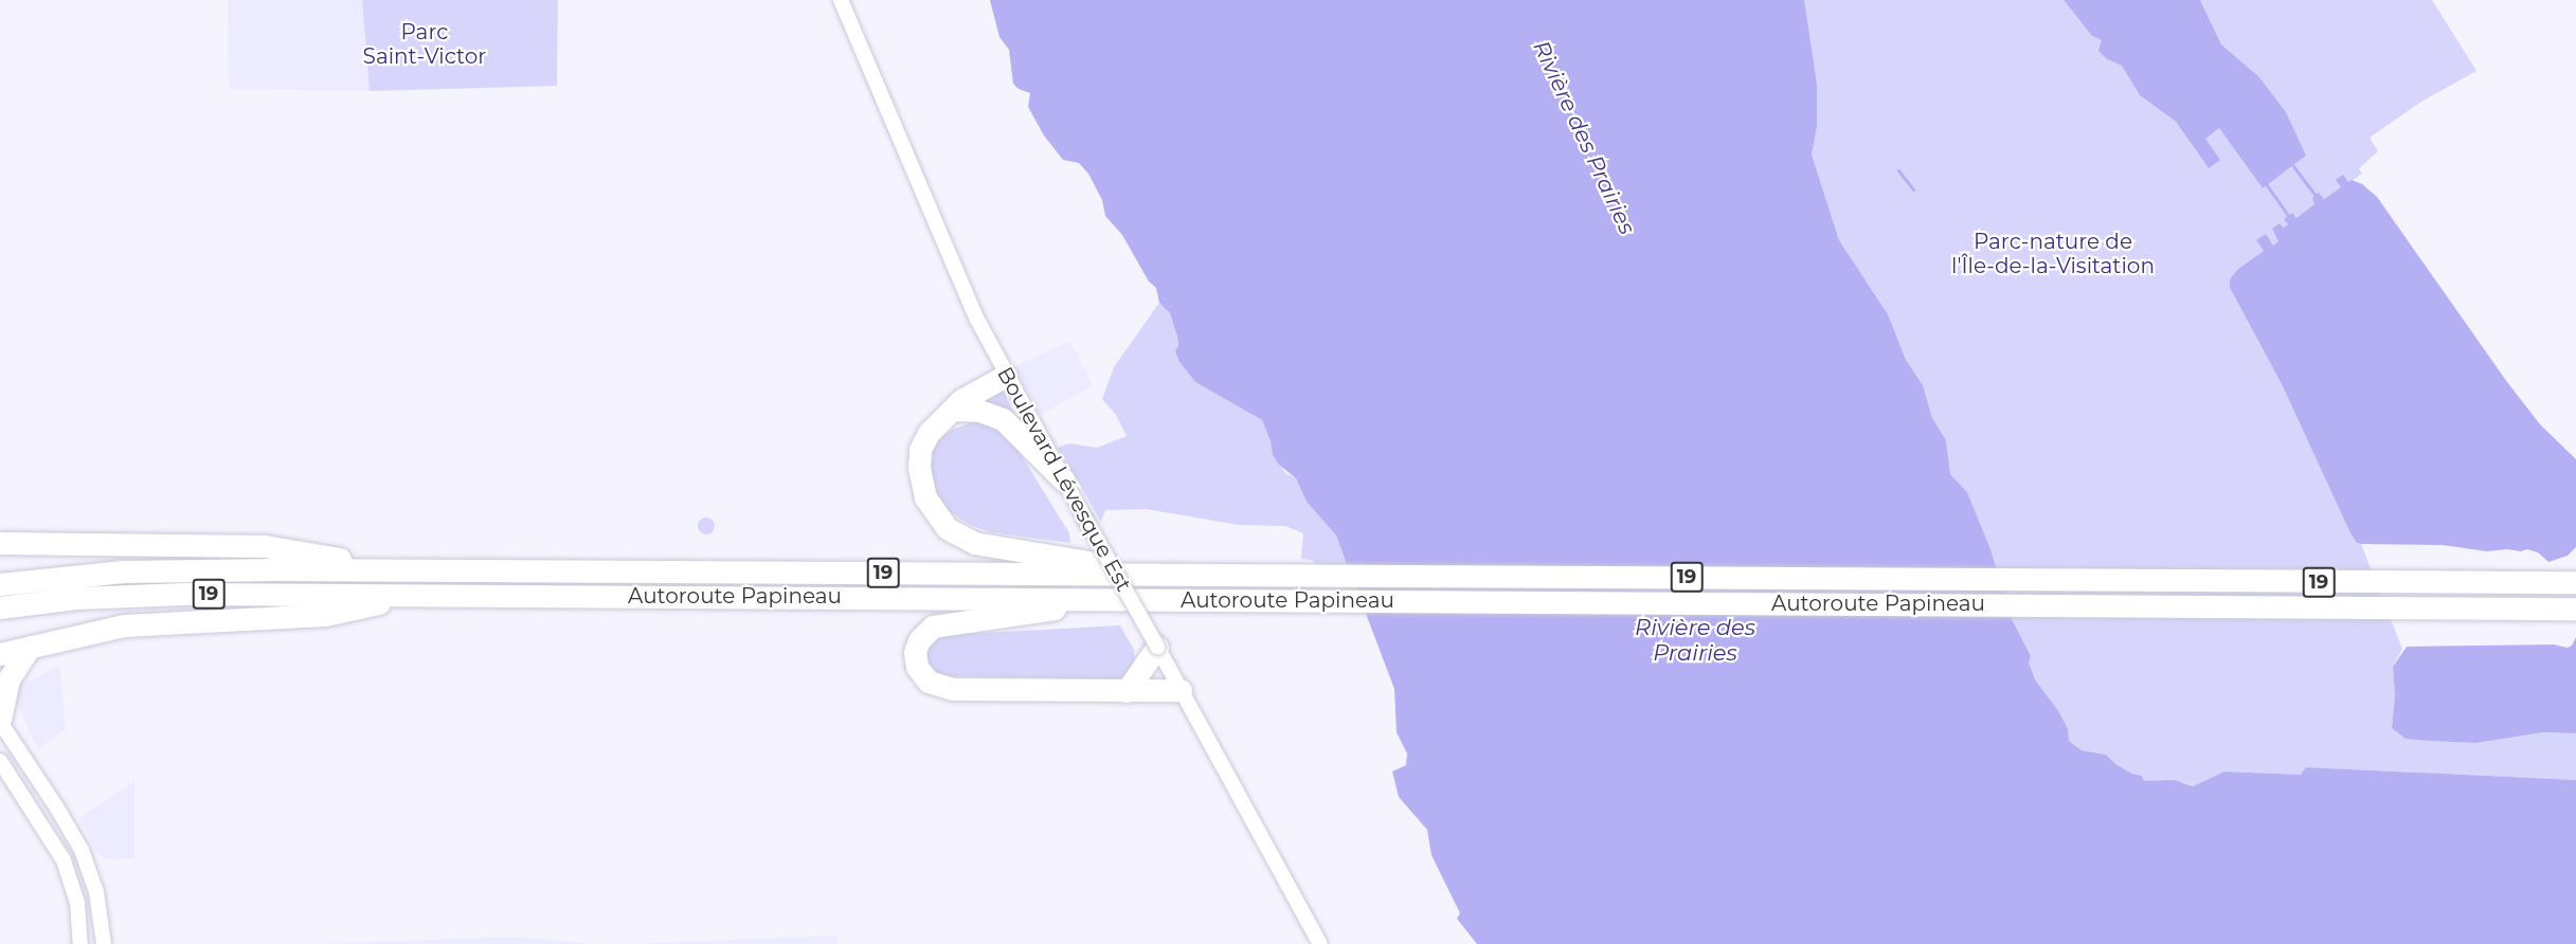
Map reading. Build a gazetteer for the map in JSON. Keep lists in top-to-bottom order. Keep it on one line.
{"streets":{"highway":["19","Autoroute Papineau"],"street":["Boulevard Lévesque Est"]},"water":["Rivière des Prairies"],"parks":["Parc Saint-Victor","Parc-nature de l'Île-de-la-Visitation"]}
